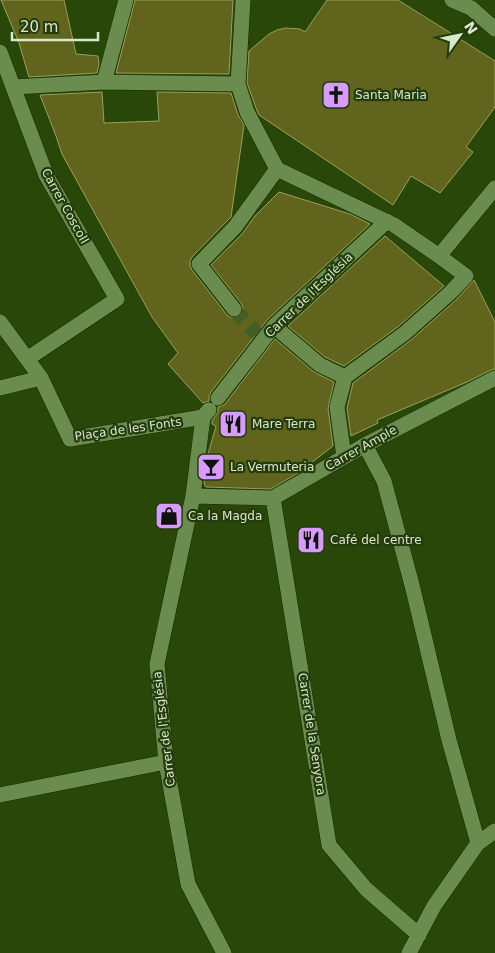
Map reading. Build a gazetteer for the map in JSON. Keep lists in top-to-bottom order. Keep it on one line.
{"streets":{"street":["Carrer Coscoll","Carrer de l'Església","Plaça de les Fonts","Carrer Ample","Carrer de la Senyora"]},"crossings":[["Carrer Coscoll","Plaça de les Fonts"],["Carrer de l'Església","Plaça de les Fonts"],["Carrer Ample","Carrer de la Senyora"]],"places":{"church":["Santa Maria"],"restaurant":["Mare Terra","Café del centre"],"bar":["La Vermuteria"],"shop":["Ca la Magda"]},"scale_bar":"20 m","north":"top right"}
